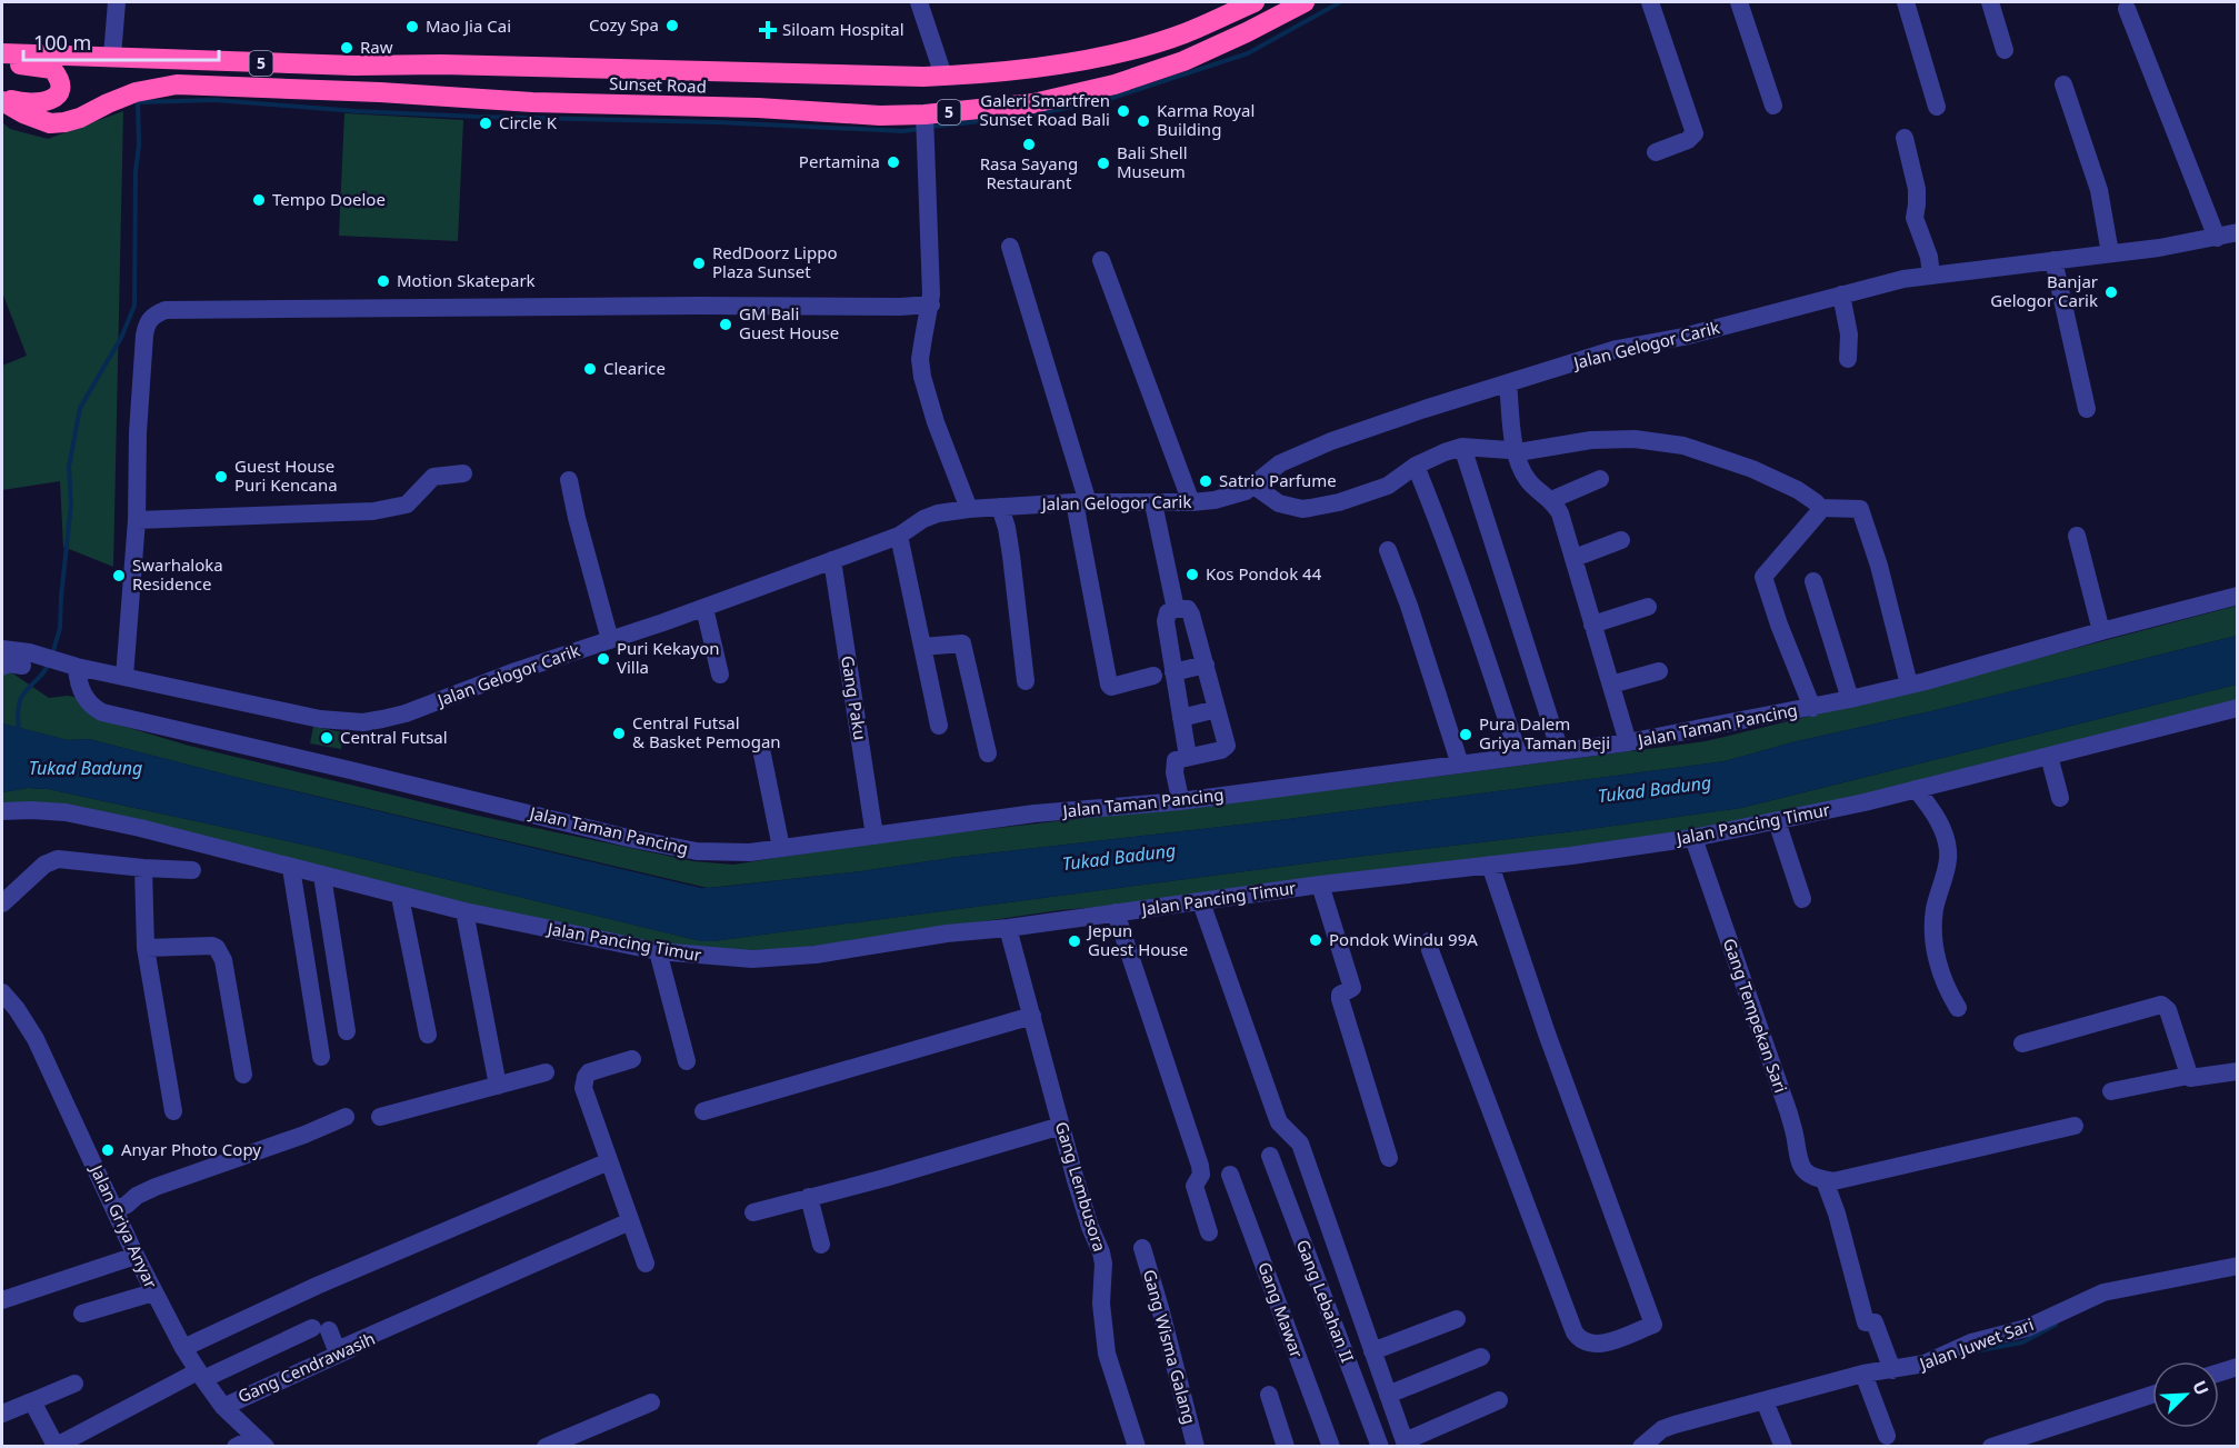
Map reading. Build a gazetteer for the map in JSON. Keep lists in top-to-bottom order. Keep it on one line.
{"streets":{"highway":["5","Sunset Road"],"street":["Jalan Gelogor Carik","Gang Paku","Jalan Taman Pancing","Jalan Pancing Timur","Gang Tempekan Sari","Gang Lembusora","Jalan Griya Anyar","Gang Lebahan II","Gang Mawar","Jalan Juwet Sari","Gang Wisma Galang","Gang Cendrawasih"]},"crossings":[["Jalan Gelogor Carik","Gang Paku"],["Jalan Gelogor Carik","Jalan Taman Pancing"],["Gang Paku","Jalan Taman Pancing"],["Jalan Pancing Timur","Gang Tempekan Sari"],["Jalan Pancing Timur","Gang Lembusora"],["Jalan Griya Anyar","Gang Cendrawasih"]],"water":["Tukad Badung"],"places":{"other":["Cozy Spa","Mao Jia Cai","Raw","Galeri Smartfren Sunset Road Bali","Karma Royal Building","Circle K","Rasa Sayang Restaurant","Pertamina","Bali Shell Museum","Tempo Doeloe","RedDoorz Lippo Plaza Sunset","Motion Skatepark","Banjar Gelogor Carik","GM Bali Guest House","Clearice","Guest House Puri Kencana","Satrio Parfume","Kos Pondok 44","Swarhaloka Residence","Puri Kekayon Villa","Central Futsal & Basket Pemogan","Pura Dalem Griya Taman Beji","Central Futsal","Pondok Windu 99A","Jepun Guest House","Anyar Photo Copy"],"health":["Siloam Hospital"]},"scale_bar":"100 m","north":"top right"}
